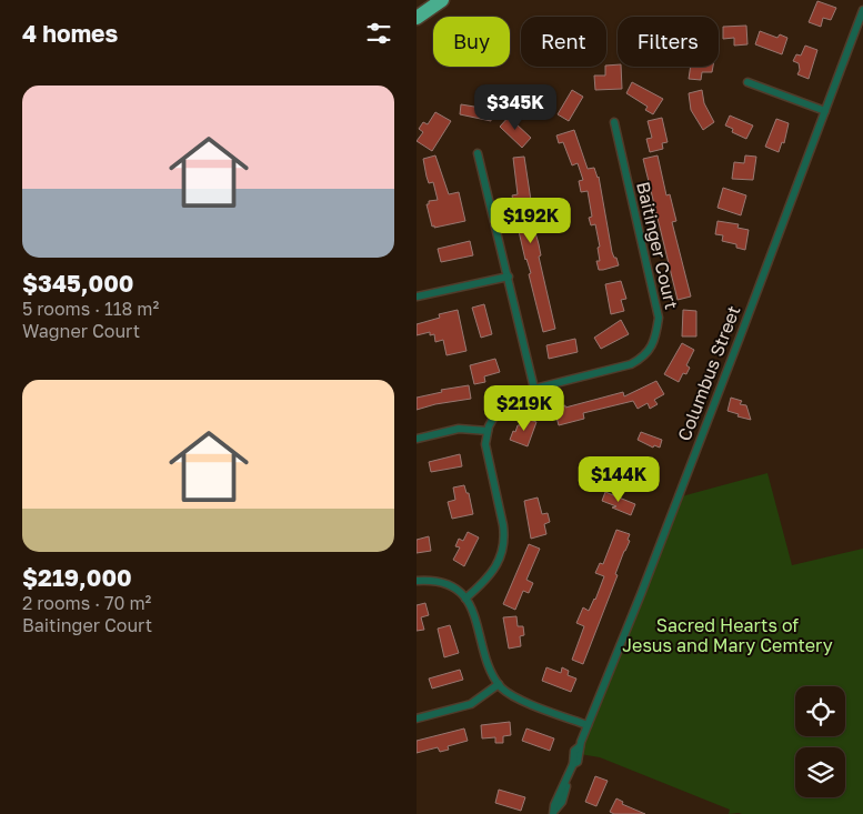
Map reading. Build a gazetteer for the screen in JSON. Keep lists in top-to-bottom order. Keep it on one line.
{"streets":{"street":["Baitinger Court","Columbus Street"]},"parks":["Sacred Hearts of Jesus and Mary Cemtery"],"page":{"heading":"4 homes","chip":["Buy","Rent","Filters"],"list":[{"name":"$345,000","note":"5 rooms · 118 m² · Wagner Court"},{"name":"$219,000","note":"2 rooms · 70 m² · Baitinger Court"}],"price":["$345K","$192K","$219K","$144K"]}}
